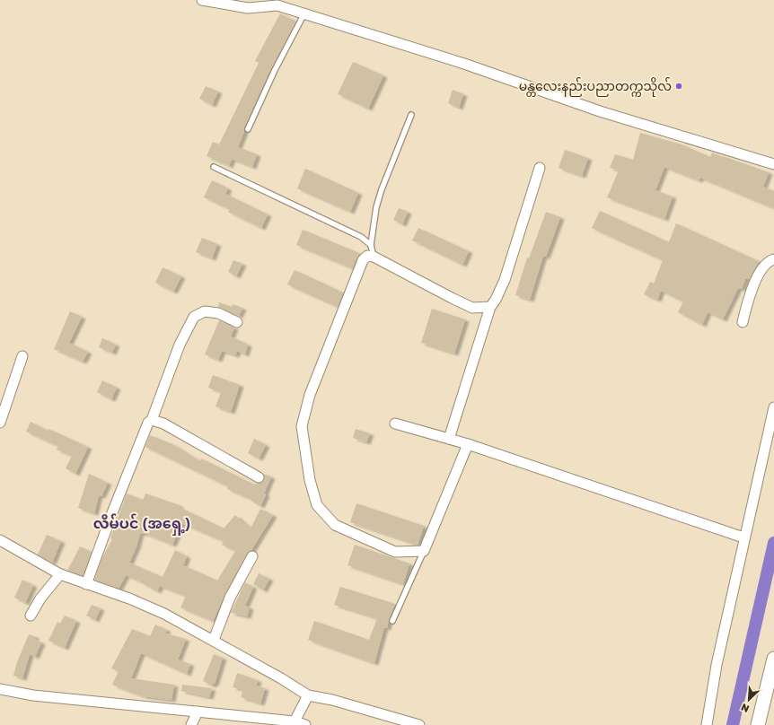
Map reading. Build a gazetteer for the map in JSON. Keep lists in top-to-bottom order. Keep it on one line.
{"districts":["လိမ်ပင် (အရှေ့)"],"places":["မန္တလေးနည်းပညာတက္ကသိုလ်"],"north":"bottom left"}
